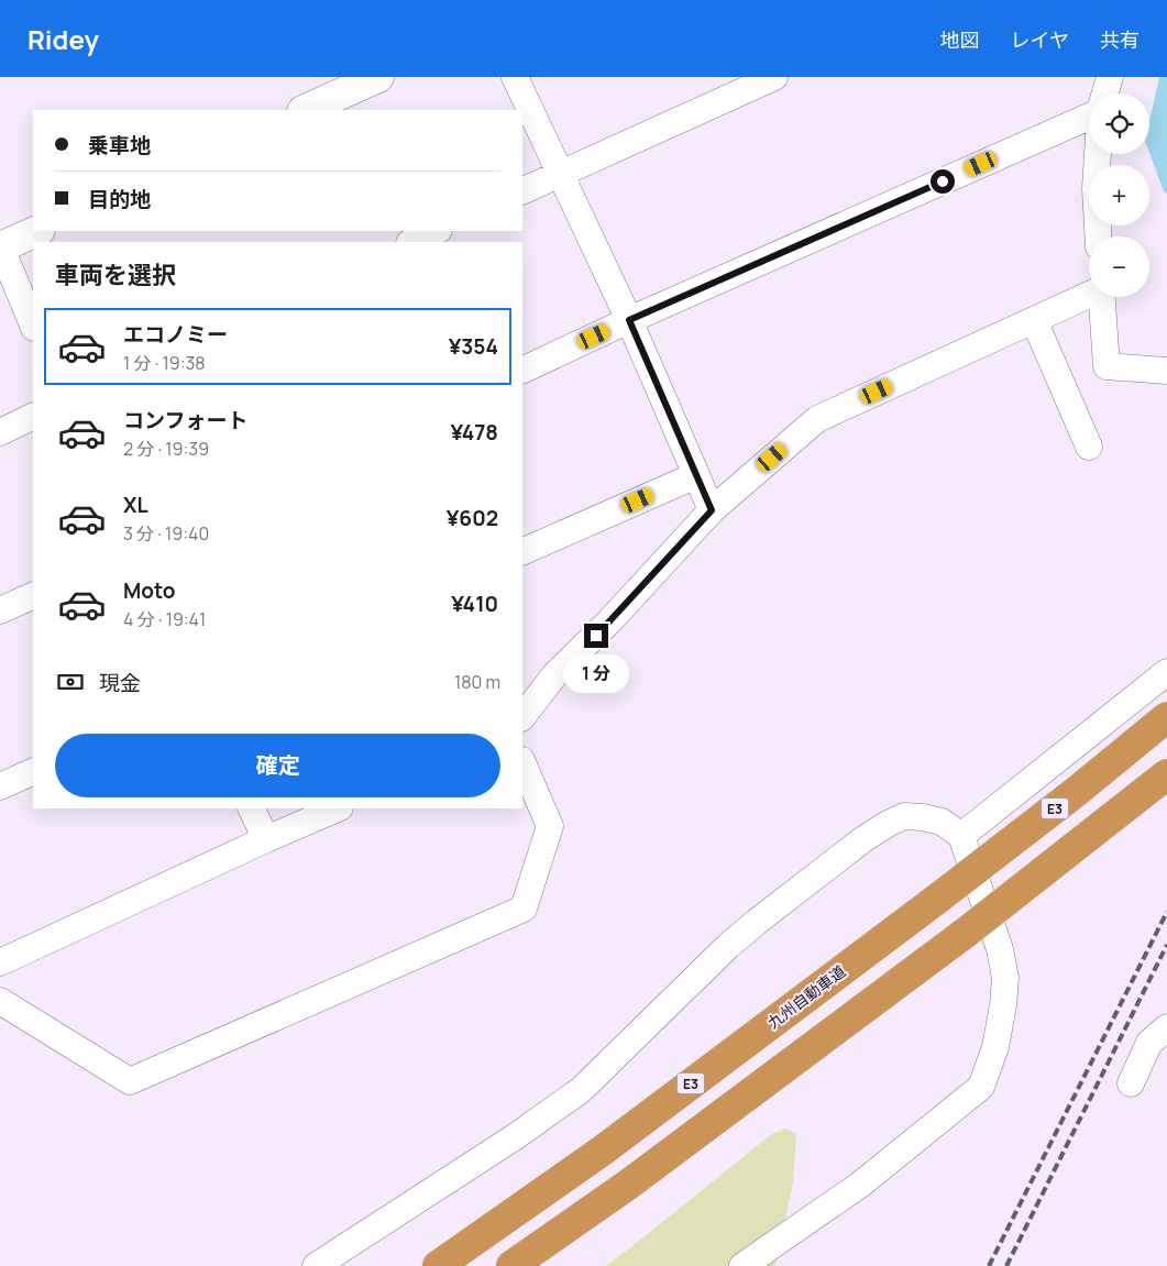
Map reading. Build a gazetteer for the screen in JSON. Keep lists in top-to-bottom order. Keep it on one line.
{"streets":{"highway":["E3","九州自動車道"]},"page":{"header":"Ridey","nav":["地図","レイヤ","共有"],"map_buttons":["+","−"],"banner":["乗車地","目的地"],"heading":"車両を選択","list":[{"name":"エコノミー","note":"1 分 · 19:38","value":"¥354"},{"name":"コンフォート","note":"2 分 · 19:39","value":"¥478"},{"name":"XL","note":"3 分 · 19:40","value":"¥602"},{"name":"Moto","note":"4 分 · 19:41","value":"¥410"}],"pay":["現金","180 m"],"bubble":"1 分","buttons":"確定"}}
